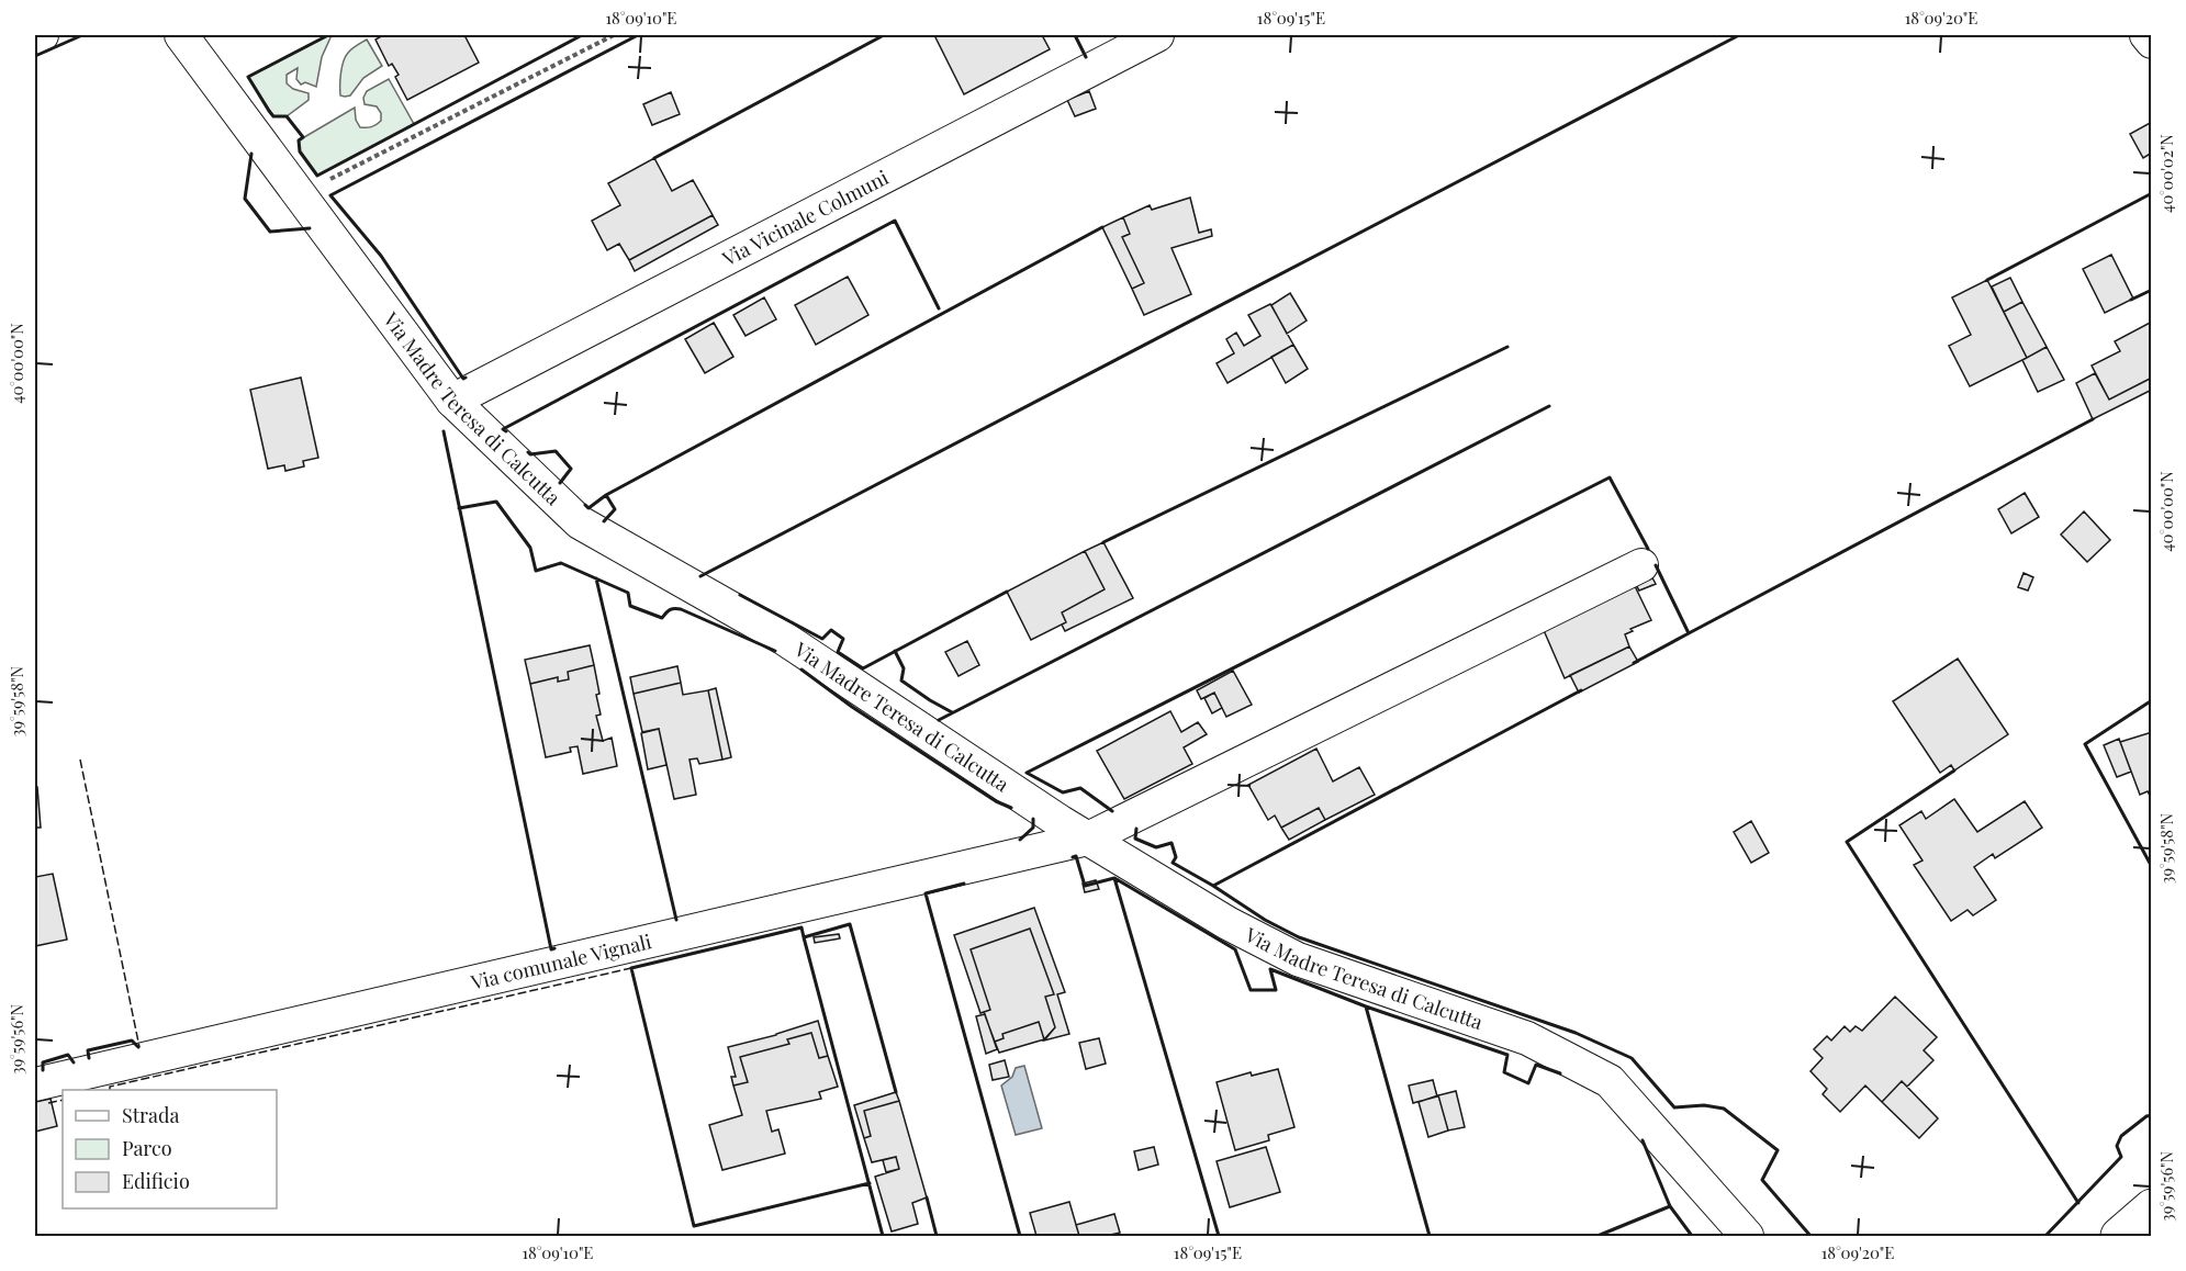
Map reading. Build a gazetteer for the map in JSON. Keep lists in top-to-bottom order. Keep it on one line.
{"streets":{"street":["Via Vicinale Colmuni","Via Madre Teresa di Calcutta","Via comunale Vignali"]},"crossings":[["Via Vicinale Colmuni","Via Madre Teresa di Calcutta"],["Via Madre Teresa di Calcutta","Via comunale Vignali"]],"legend":["Strada","Parco","Edificio"],"coordinates":["18°09'10\"E","18°09'15\"E","18°09'20\"E","40°00'02\"N","40°00'00\"N","39°59'58\"N","39°59'56\"N"]}
